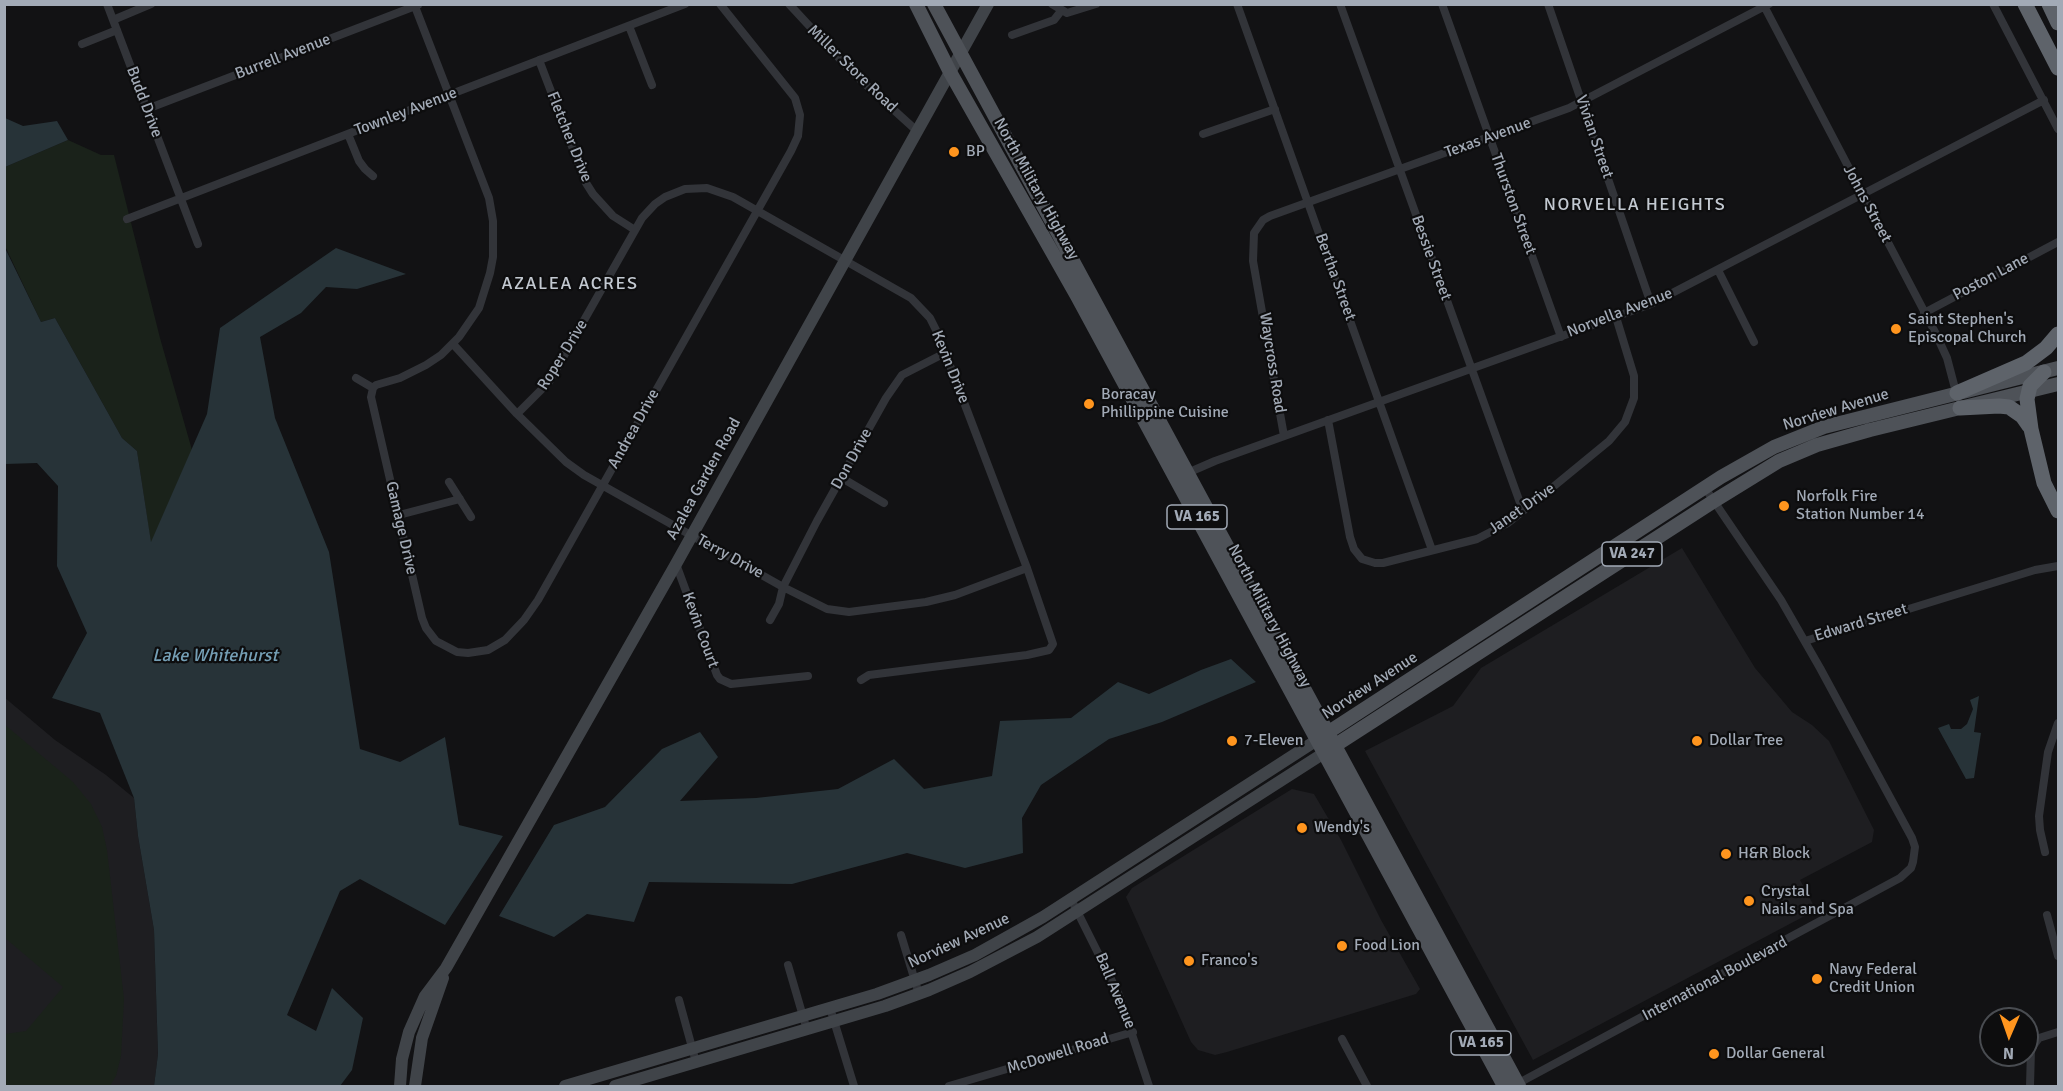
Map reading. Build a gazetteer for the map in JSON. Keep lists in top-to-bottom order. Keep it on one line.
{"streets":{"main road":["North Military Highway","Norview Avenue","Azalea Garden Road","VA 165","VA 247"],"street":["Burrell Avenue","Miller Store Road","Budd Drive","Townley Avenue","Fletcher Drive","Vivian Street","Texas Avenue","Thurston Street","Johns Street","Bessie Street","Bertha Street","Poston Lane","Norvella Avenue","Roper Drive","Waycross Road","Kevin Drive","Andrea Drive","Don Drive","Janet Drive","Gamage Drive","Terry Drive","Edward Street","Kevin Court","International Boulevard","Ball Avenue","McDowell Road"]},"crossings":[["Burrell Avenue","Budd Drive"],["Miller Store Road","Azalea Garden Road"],["Budd Drive","Townley Avenue"],["Townley Avenue","Fletcher Drive"],["Fletcher Drive","Roper Drive"],["Vivian Street","Texas Avenue"],["Vivian Street","Norvella Avenue"],["Texas Avenue","Thurston Street"],["Texas Avenue","Johns Street"],["Texas Avenue","Bessie Street"],["Texas Avenue","Bertha Street"],["Texas Avenue","Waycross Road"],["North Military Highway","Norvella Avenue"],["North Military Highway","Norview Avenue"],["North Military Highway","Azalea Garden Road"],["North Military Highway","International Boulevard"],["Thurston Street","Norvella Avenue"],["Johns Street","Poston Lane"],["Johns Street","Norvella Avenue"],["Johns Street","Norview Avenue"],["Bessie Street","Norvella Avenue"],["Bessie Street","Janet Drive"],["Bertha Street","Norvella Avenue"],["Bertha Street","Janet Drive"],["Norvella Avenue","Waycross Road"],["Norvella Avenue","Janet Drive"],["Roper Drive","Kevin Drive"],["Roper Drive","Terry Drive"],["Kevin Drive","Andrea Drive"],["Kevin Drive","Don Drive"],["Kevin Drive","Azalea Garden Road"],["Kevin Drive","Terry Drive"],["Norview Avenue","Edward Street"],["Norview Avenue","Ball Avenue"],["Andrea Drive","Gamage Drive"],["Andrea Drive","Terry Drive"],["Don Drive","Terry Drive"],["Azalea Garden Road","Terry Drive"],["Azalea Garden Road","Kevin Court"],["Edward Street","International Boulevard"],["Ball Avenue","McDowell Road"]],"districts":["NORVELLA HEIGHTS","AZALEA ACRES"],"water":["Lake Whitehurst"],"places":["BP","Saint Stephen's Episcopal Church","Boracay Phillippine Cuisine","Norfolk Fire Station Number 14","7-Eleven","Dollar Tree","Wendy's","H&R Block","Crystal Nails and Spa","Food Lion","Franco's","Navy Federal Credit Union","Dollar General"],"north":"bottom"}
